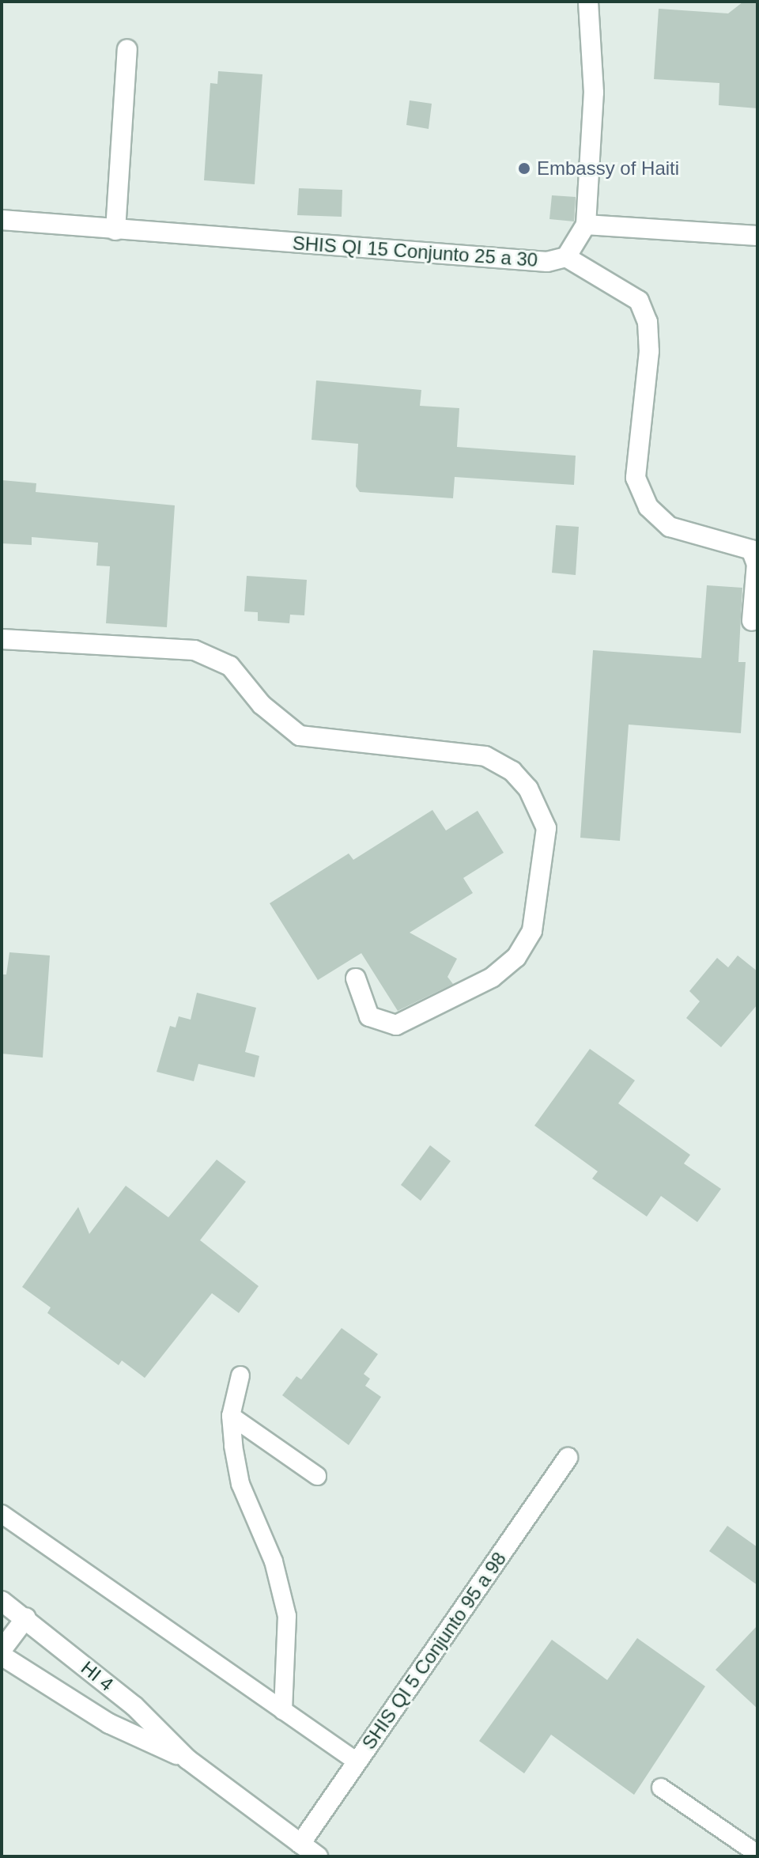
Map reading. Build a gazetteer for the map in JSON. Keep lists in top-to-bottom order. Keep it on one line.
{"streets":{"street":["SHIS QI 15 Conjunto 25 a 30","SHIS QI 5 Conjunto 95 a 98","HI 4"]},"crossings":[["SHIS QI 5 Conjunto 95 a 98","HI 4"]],"places":["Embassy of Haiti"]}
